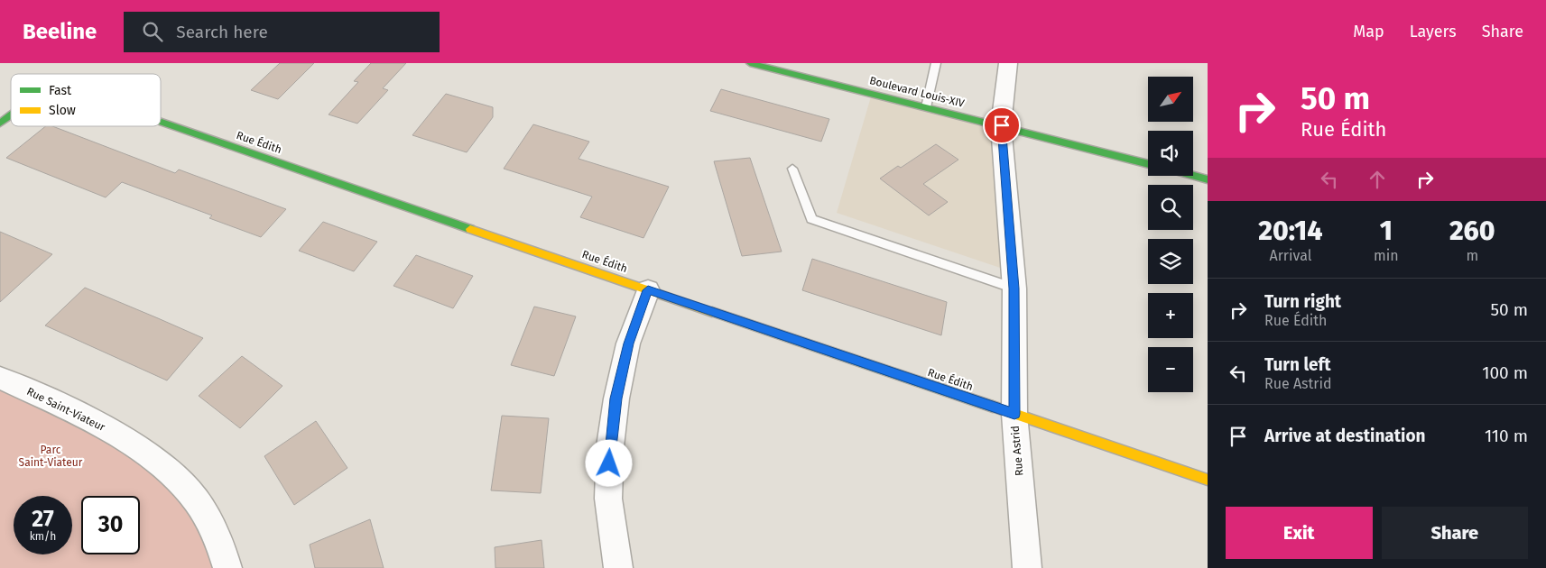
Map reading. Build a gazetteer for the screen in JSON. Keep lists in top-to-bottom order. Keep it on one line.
{"streets":{"street":["Boulevard Louis-XIV","Rue Édith","Rue Saint-Viateur","Rue Astrid"]},"crossings":[["Boulevard Louis-XIV","Rue Astrid"],["Rue Édith","Rue Astrid"]],"parks":["Parc Saint-Viateur"],"legend":["Fast","Slow"],"north":"top right","page":{"header":"Beeline","search":"Search here","nav":["Map","Layers","Share"],"turn":["50 m","Rue Édith"],"map_buttons":["+","−"],"eta":["20:14","Arrival","1","min","260","m"],"list":[{"name":"Turn right","note":"Rue Édith","value":"50 m"},{"name":"Turn left","note":"Rue Astrid","value":"100 m"},{"name":"Arrive at destination","value":"110 m"}],"speed":"27 km/h","limit":"30","buttons":["Exit","Share"]}}
